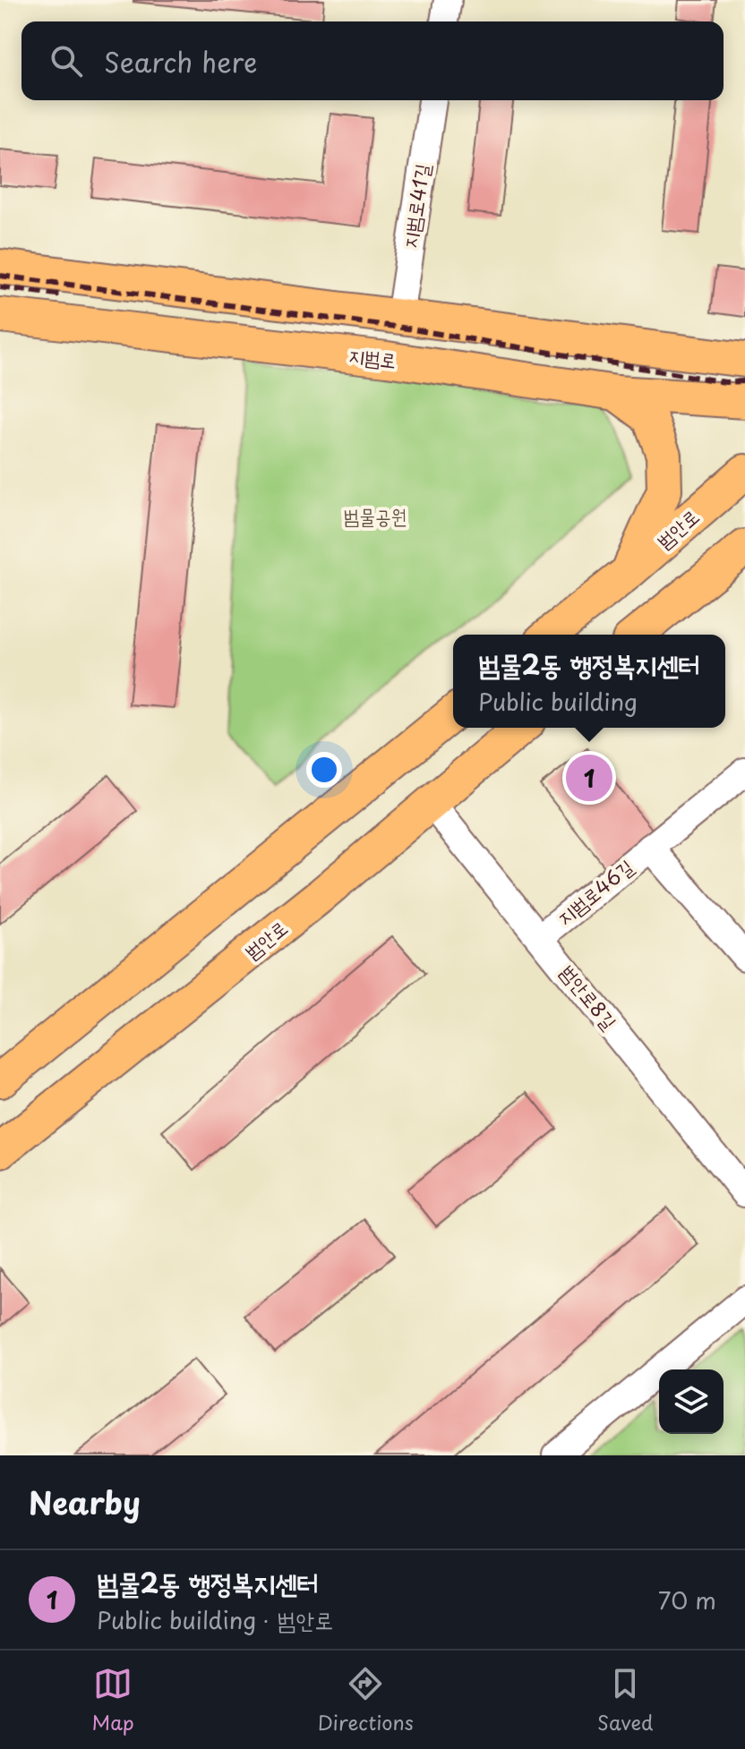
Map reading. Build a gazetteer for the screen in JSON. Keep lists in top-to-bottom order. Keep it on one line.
{"streets":{"main road":["지범로","범안로"],"street":["지범로41길","지범로46길","범안로8길"]},"crossings":[["범안로","범안로8길"],["지범로46길","범안로8길"]],"parks":["범물공원"],"page":{"search":"Search here","popup":["범물2동 행정복지센터","Public building"],"pins":"1","heading":"Nearby","list":[{"mark":"1","name":"범물2동 행정복지센터","note":"Public building · 범안로","value":"70 m"}],"nav":["Map","Directions","Saved"]}}
